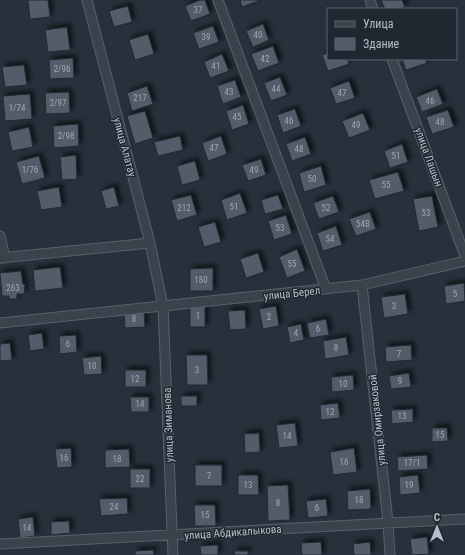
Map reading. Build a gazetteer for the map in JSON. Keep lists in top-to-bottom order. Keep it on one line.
{"streets":{"street":["улица Алатау","улица Лашын","улица Берел","улица Омирзаковой","улица Зиманова","улица Абдикалыкова"]},"crossings":[["улица Алатау","улица Зиманова"],["улица Берел","улица Зиманова"],["улица Омирзаковой","улица Абдикалыкова"],["улица Зиманова","улица Абдикалыкова"]],"house_numbers":["37","40","39","42","41","2/96","44","43","47","217","46","2/97","1/74","45","46","48","49","2/98","47","48","51","1/76","49","50","55","51","212","52","53","54В","53","54","55","180","263","5","3","1","2","8","6","4","6","8","7","10","3","12","9","10","14","12","13","15","14","16","18","16","17/1","7","22","13","19","18","8","24","6","15","14"],"legend":["Улица","Здание"],"north":"top"}
